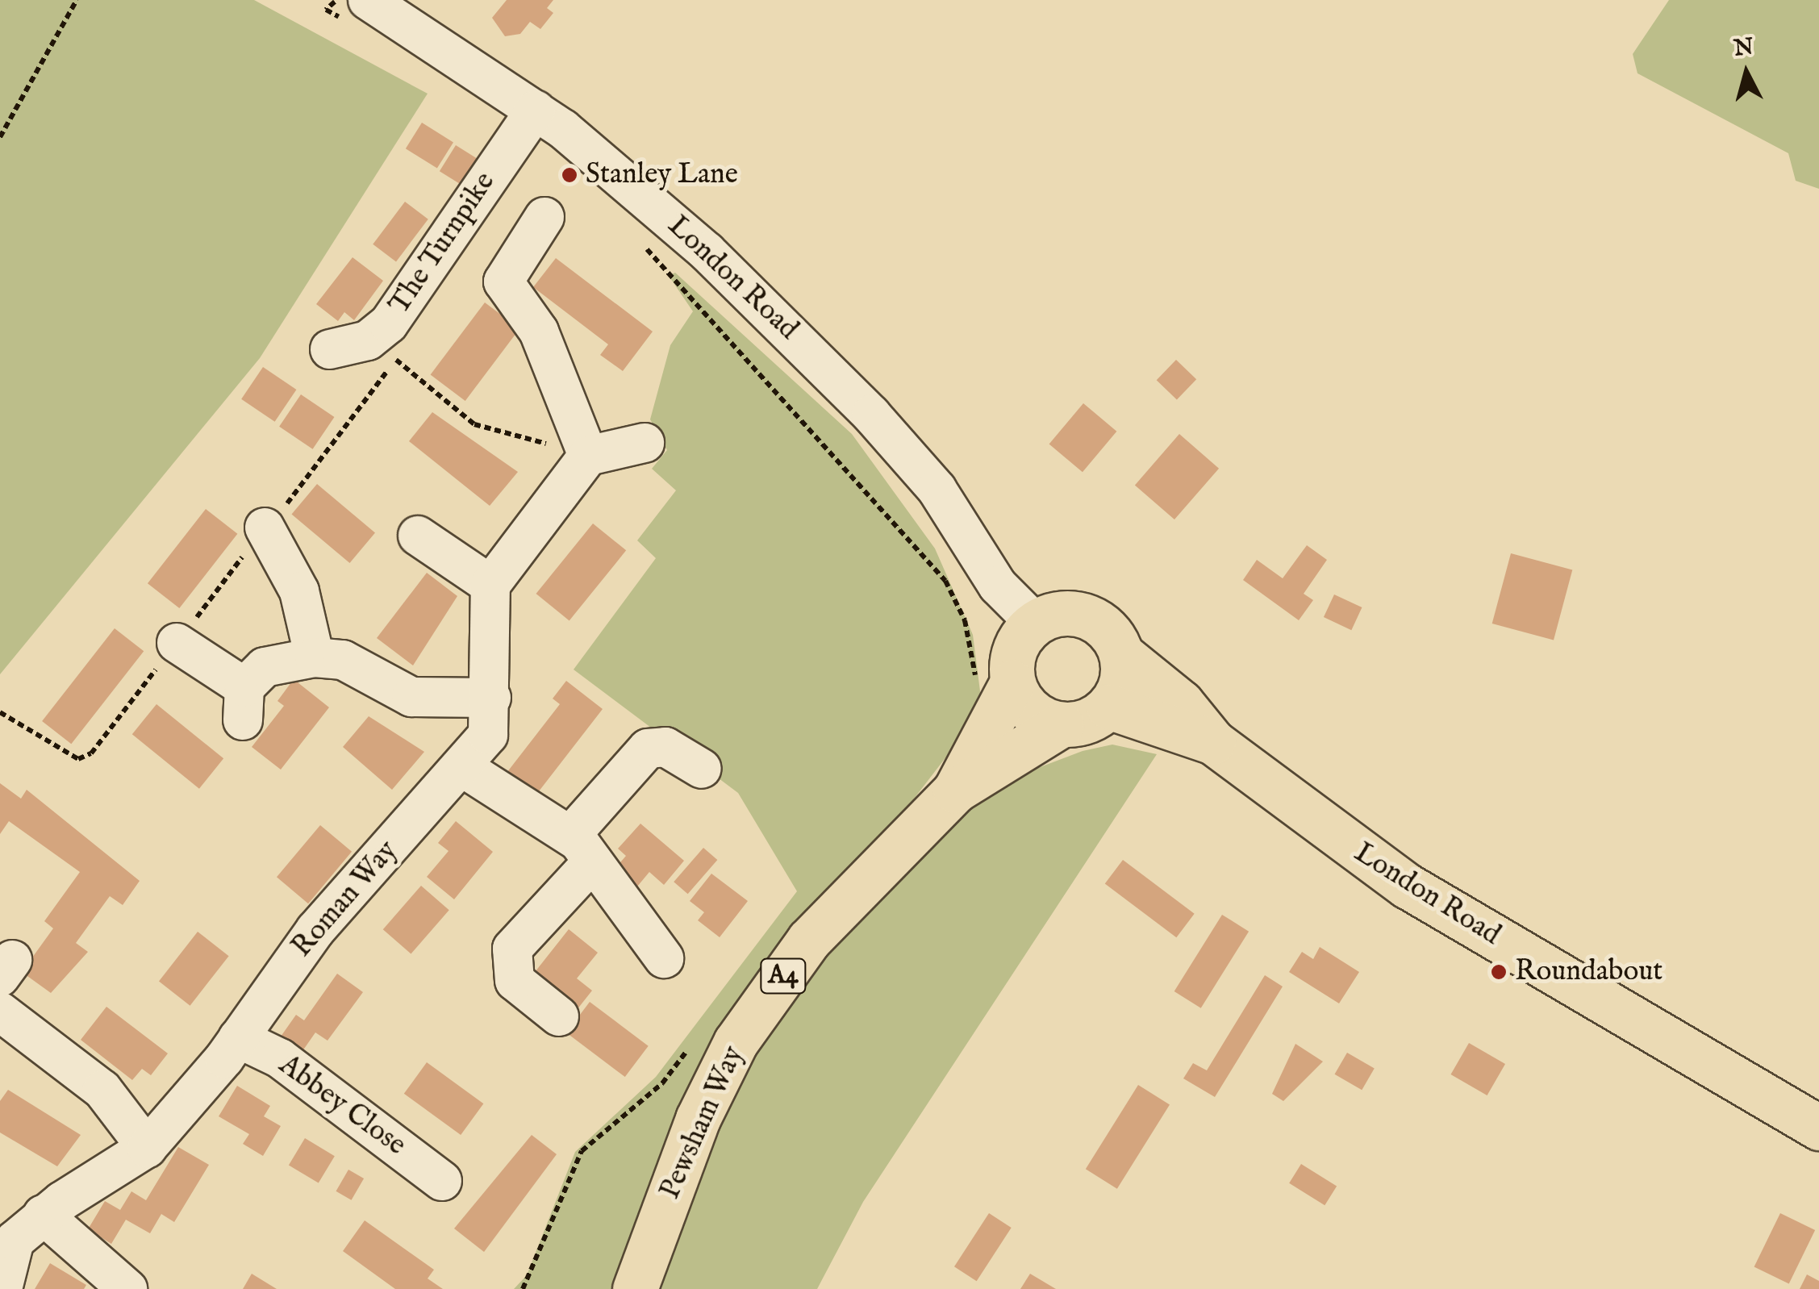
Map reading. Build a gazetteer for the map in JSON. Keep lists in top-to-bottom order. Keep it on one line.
{"streets":{"main road":["London Road","A4","Pewsham Way"],"street":["The Turnpike","Roman Way","Abbey Close"]},"crossings":[["The Turnpike","London Road"],["London Road","A4"],["London Road","Pewsham Way"],["Roman Way","Abbey Close"],["A4","Pewsham Way"]],"places":["Stanley Lane","Roundabout"],"north":"top"}
